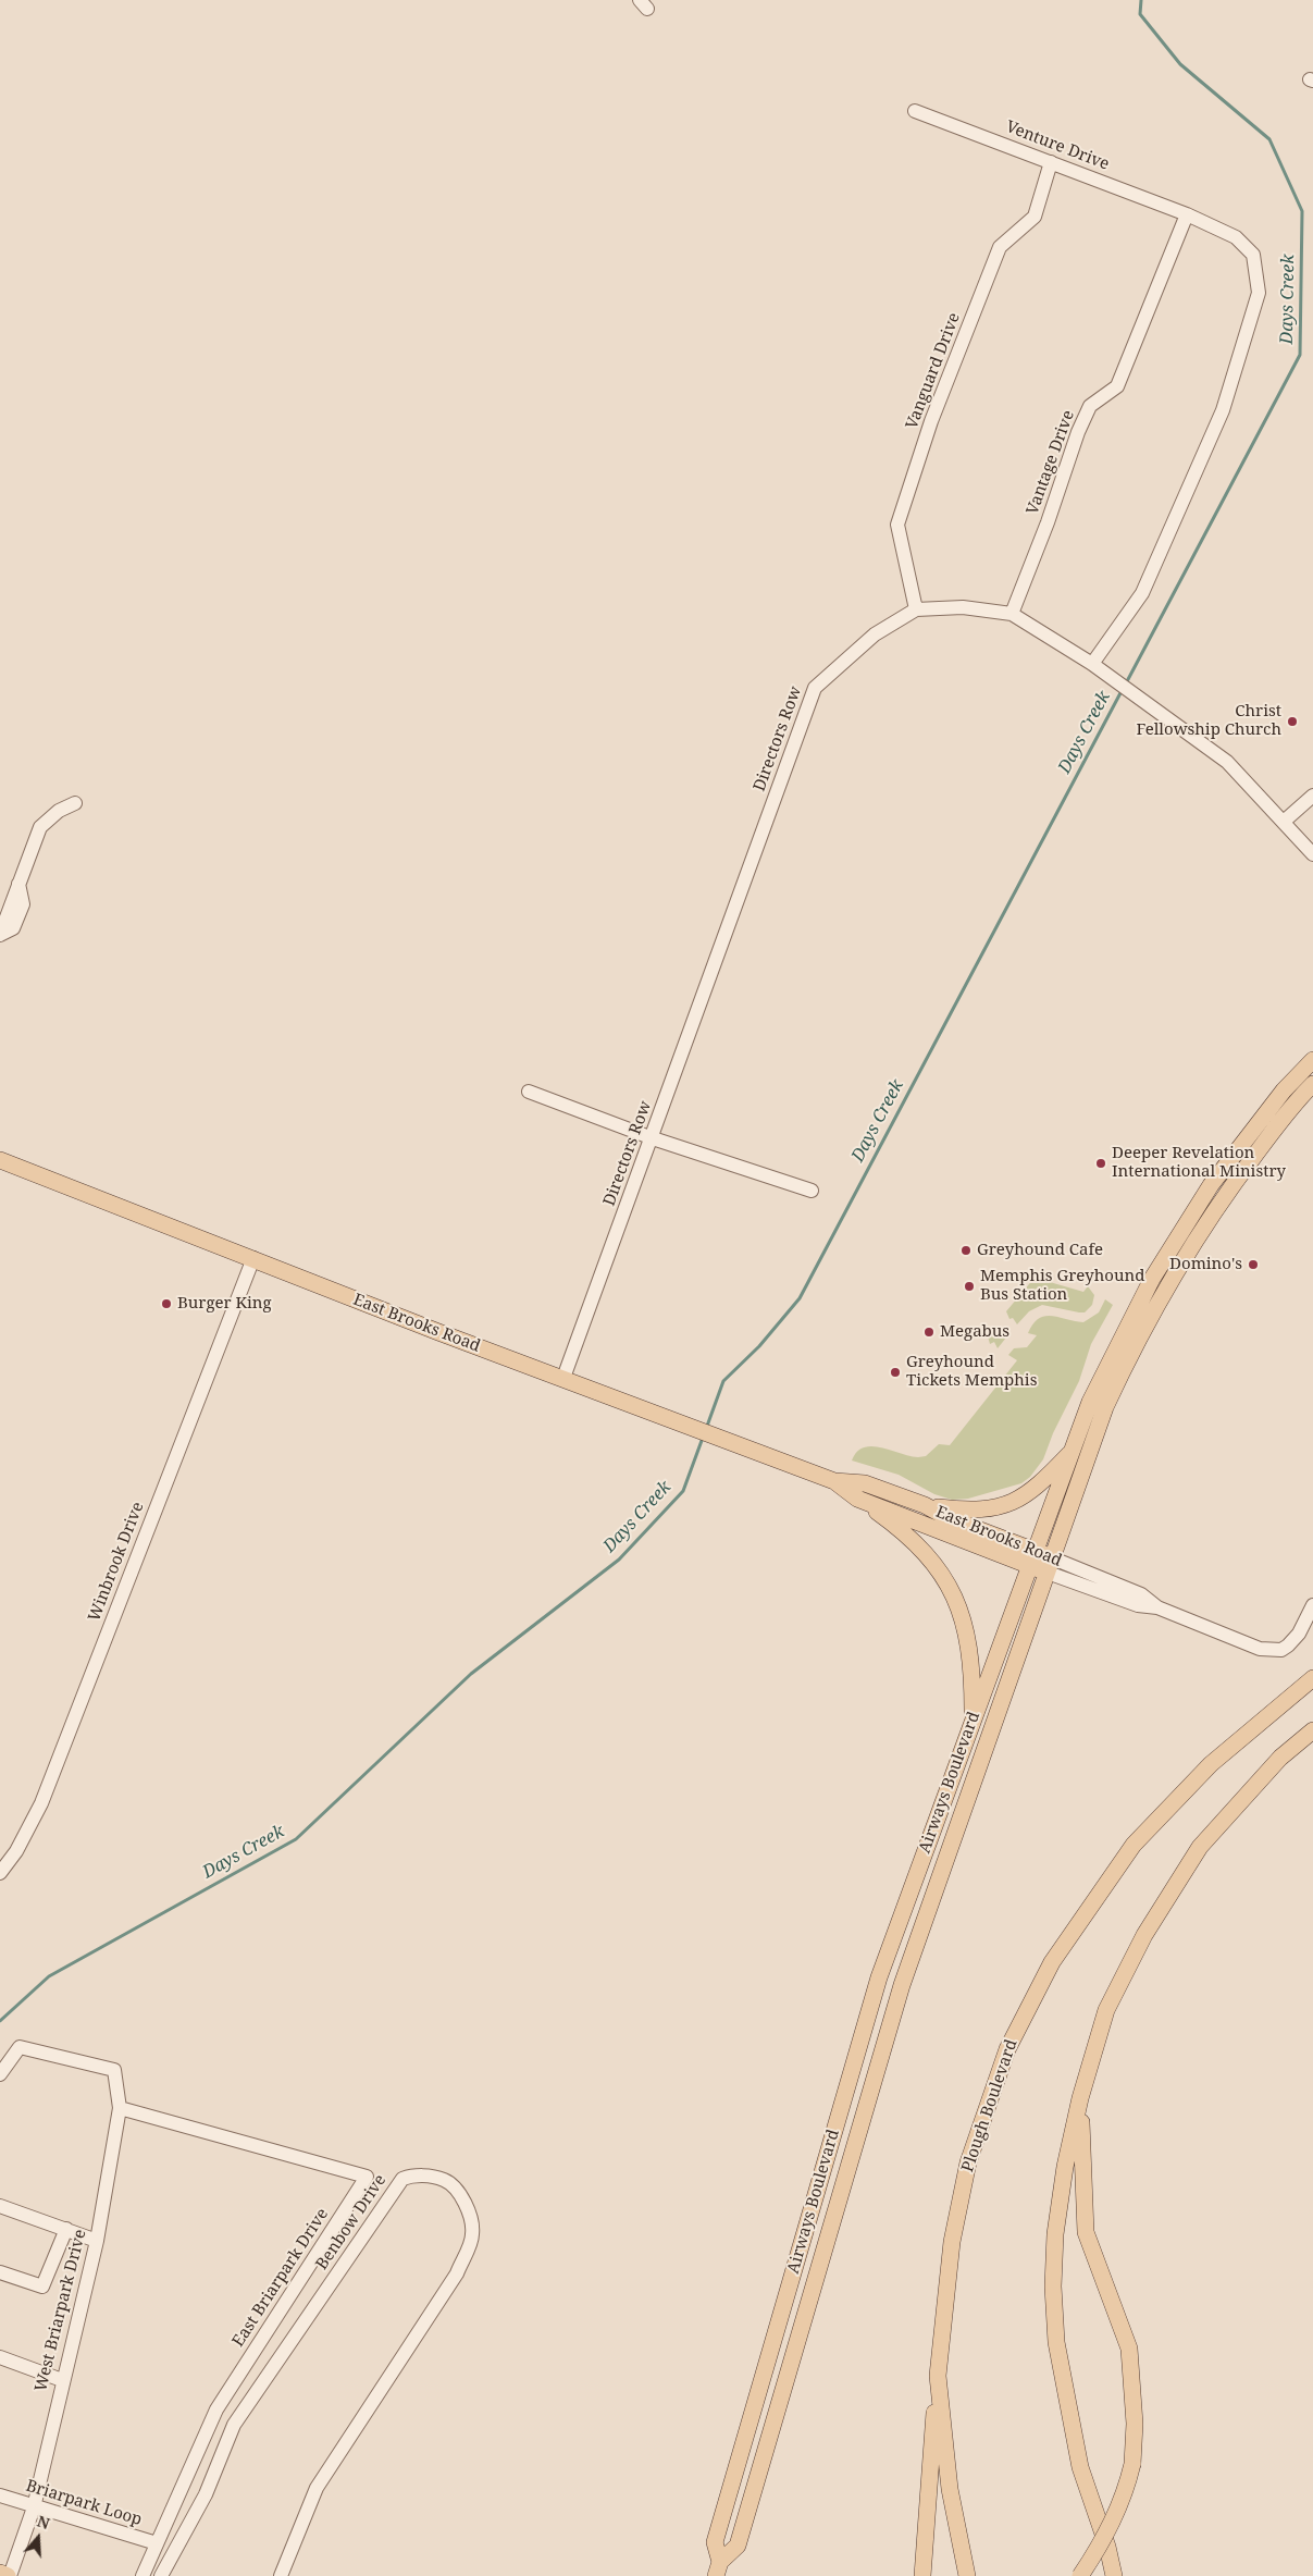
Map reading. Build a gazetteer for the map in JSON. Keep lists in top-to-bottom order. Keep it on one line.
{"streets":{"main road":["East Brooks Road","Airways Boulevard","Plough Boulevard"],"street":["Venture Drive","Vanguard Drive","Vantage Drive","Directors Row","Winbrook Drive","Benbow Drive","East Briarpark Drive","West Briarpark Drive","Briarpark Loop"]},"crossings":[["Venture Drive","Vanguard Drive"],["Venture Drive","Vantage Drive"],["Venture Drive","Directors Row"],["Vanguard Drive","Directors Row"],["Vantage Drive","Directors Row"],["Directors Row","East Brooks Road"],["East Brooks Road","Winbrook Drive"],["East Brooks Road","Airways Boulevard"],["East Briarpark Drive","West Briarpark Drive"],["East Briarpark Drive","Briarpark Loop"],["West Briarpark Drive","Briarpark Loop"]],"water":["Days Creek"],"places":["Christ Fellowship Church","Deeper Revelation International Ministry","Greyhound Cafe","Domino's","Memphis Greyhound Bus Station","Burger King","Megabus","Greyhound Tickets Memphis"],"north":"top"}
